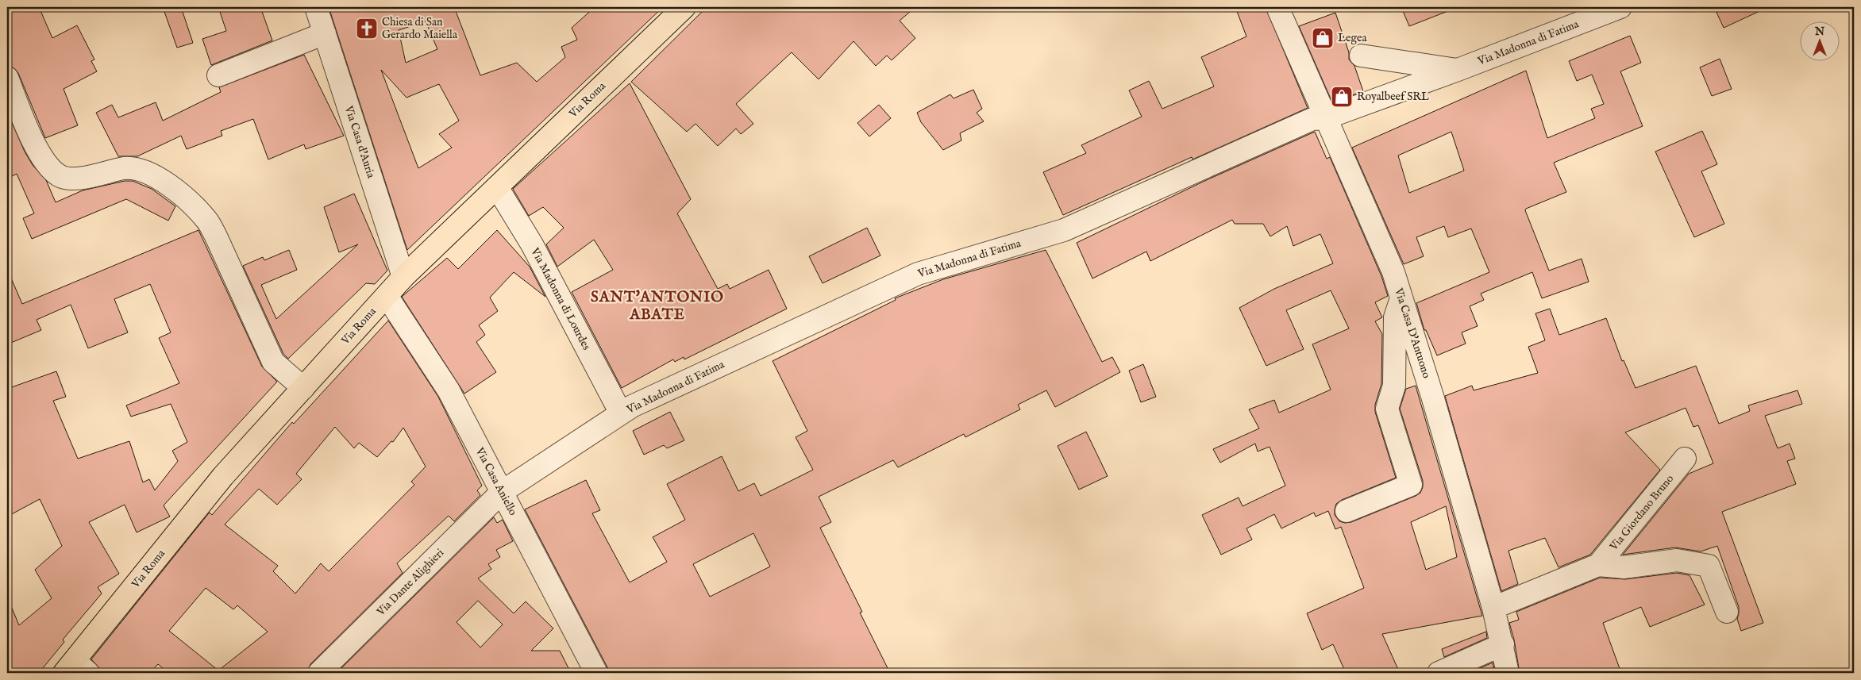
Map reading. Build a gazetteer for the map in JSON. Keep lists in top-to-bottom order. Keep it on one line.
{"streets":{"main road":["Via Roma"],"street":["Via Madonna di Fatima","Via Casa d'Auria","Via Madonna di Lourdes","Via Casa D'Antuono","Via Casa Aniello","Via Giordano Bruno","Via Dante Alighieri"]},"crossings":[["Via Madonna di Fatima","Via Madonna di Lourdes"],["Via Madonna di Fatima","Via Casa D'Antuono"],["Via Madonna di Fatima","Via Casa Aniello"],["Via Madonna di Fatima","Via Dante Alighieri"],["Via Roma","Via Casa d'Auria"],["Via Roma","Via Madonna di Lourdes"],["Via Roma","Via Casa Aniello"],["Via Casa D'Antuono","Via Giordano Bruno"],["Via Casa Aniello","Via Dante Alighieri"]],"districts":["SANT'ANTONIO ABATE"],"places":{"church":["Chiesa di San Gerardo Maiella"],"shop":["Legea","Royalbeef SRL"]},"north":"top"}
